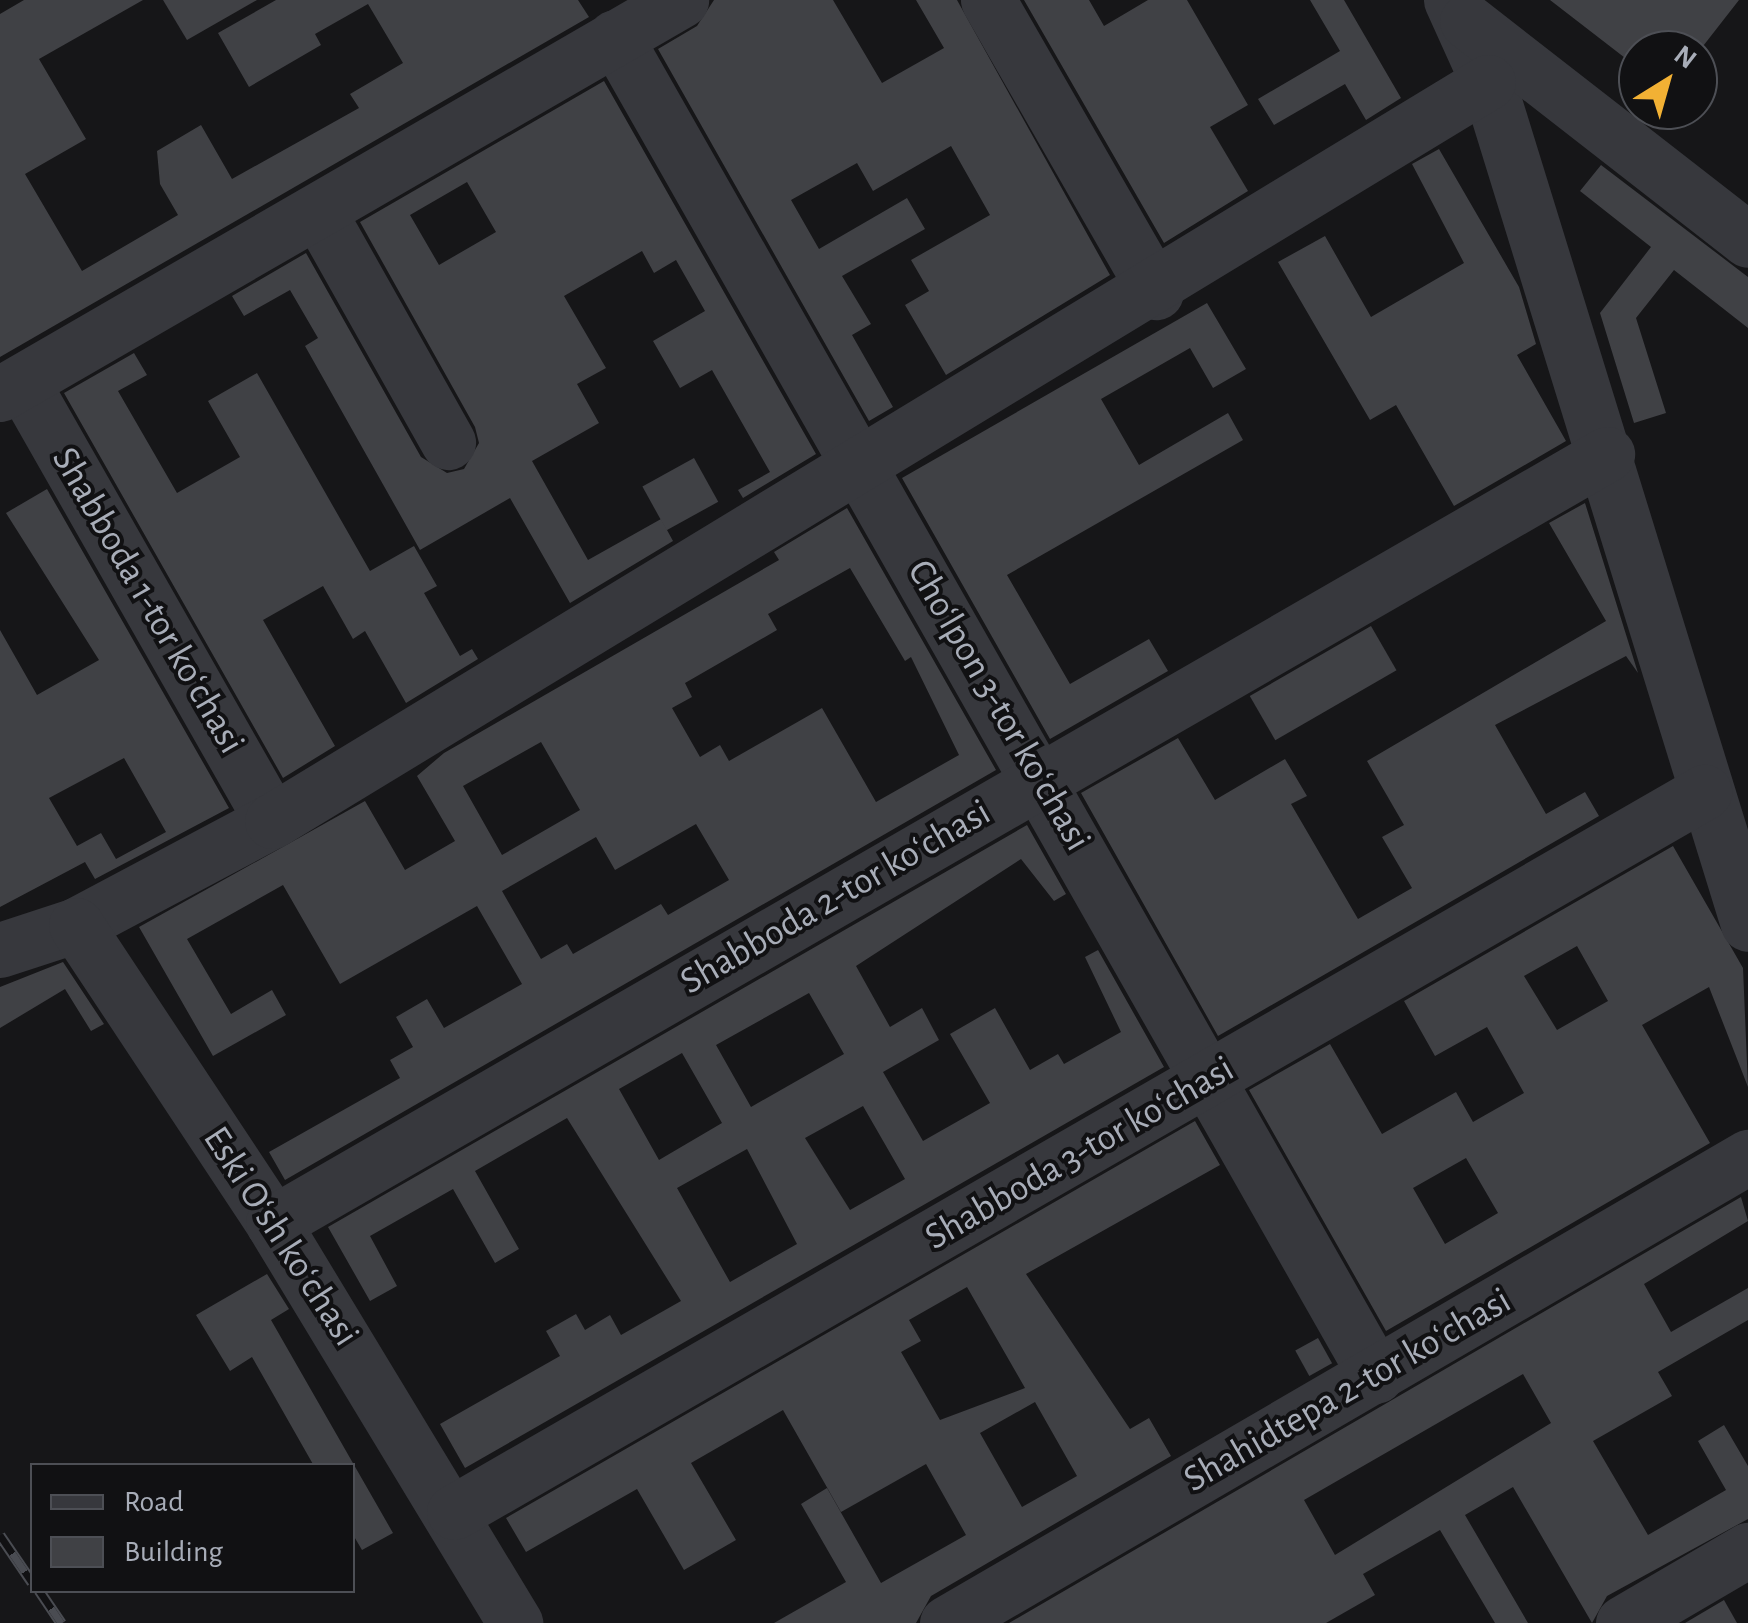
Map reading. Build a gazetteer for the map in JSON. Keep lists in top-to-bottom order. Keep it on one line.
{"streets":{"street":["Shabboda 1-tor koʻchasi","Cho‘lpon 3-tor koʻchasi","Shabboda 2-tor koʻchasi","Shabboda 3-tor koʻchasi","Eski Oʻsh koʻchasi","Shahidtepa 2-tor koʻchasi"]},"crossings":[["Cho‘lpon 3-tor koʻchasi","Shabboda 2-tor koʻchasi"],["Cho‘lpon 3-tor koʻchasi","Shabboda 3-tor koʻchasi"],["Cho‘lpon 3-tor koʻchasi","Shahidtepa 2-tor koʻchasi"],["Shabboda 2-tor koʻchasi","Eski Oʻsh koʻchasi"],["Shabboda 3-tor koʻchasi","Eski Oʻsh koʻchasi"]],"legend":["Road","Building"],"north":"top right"}
